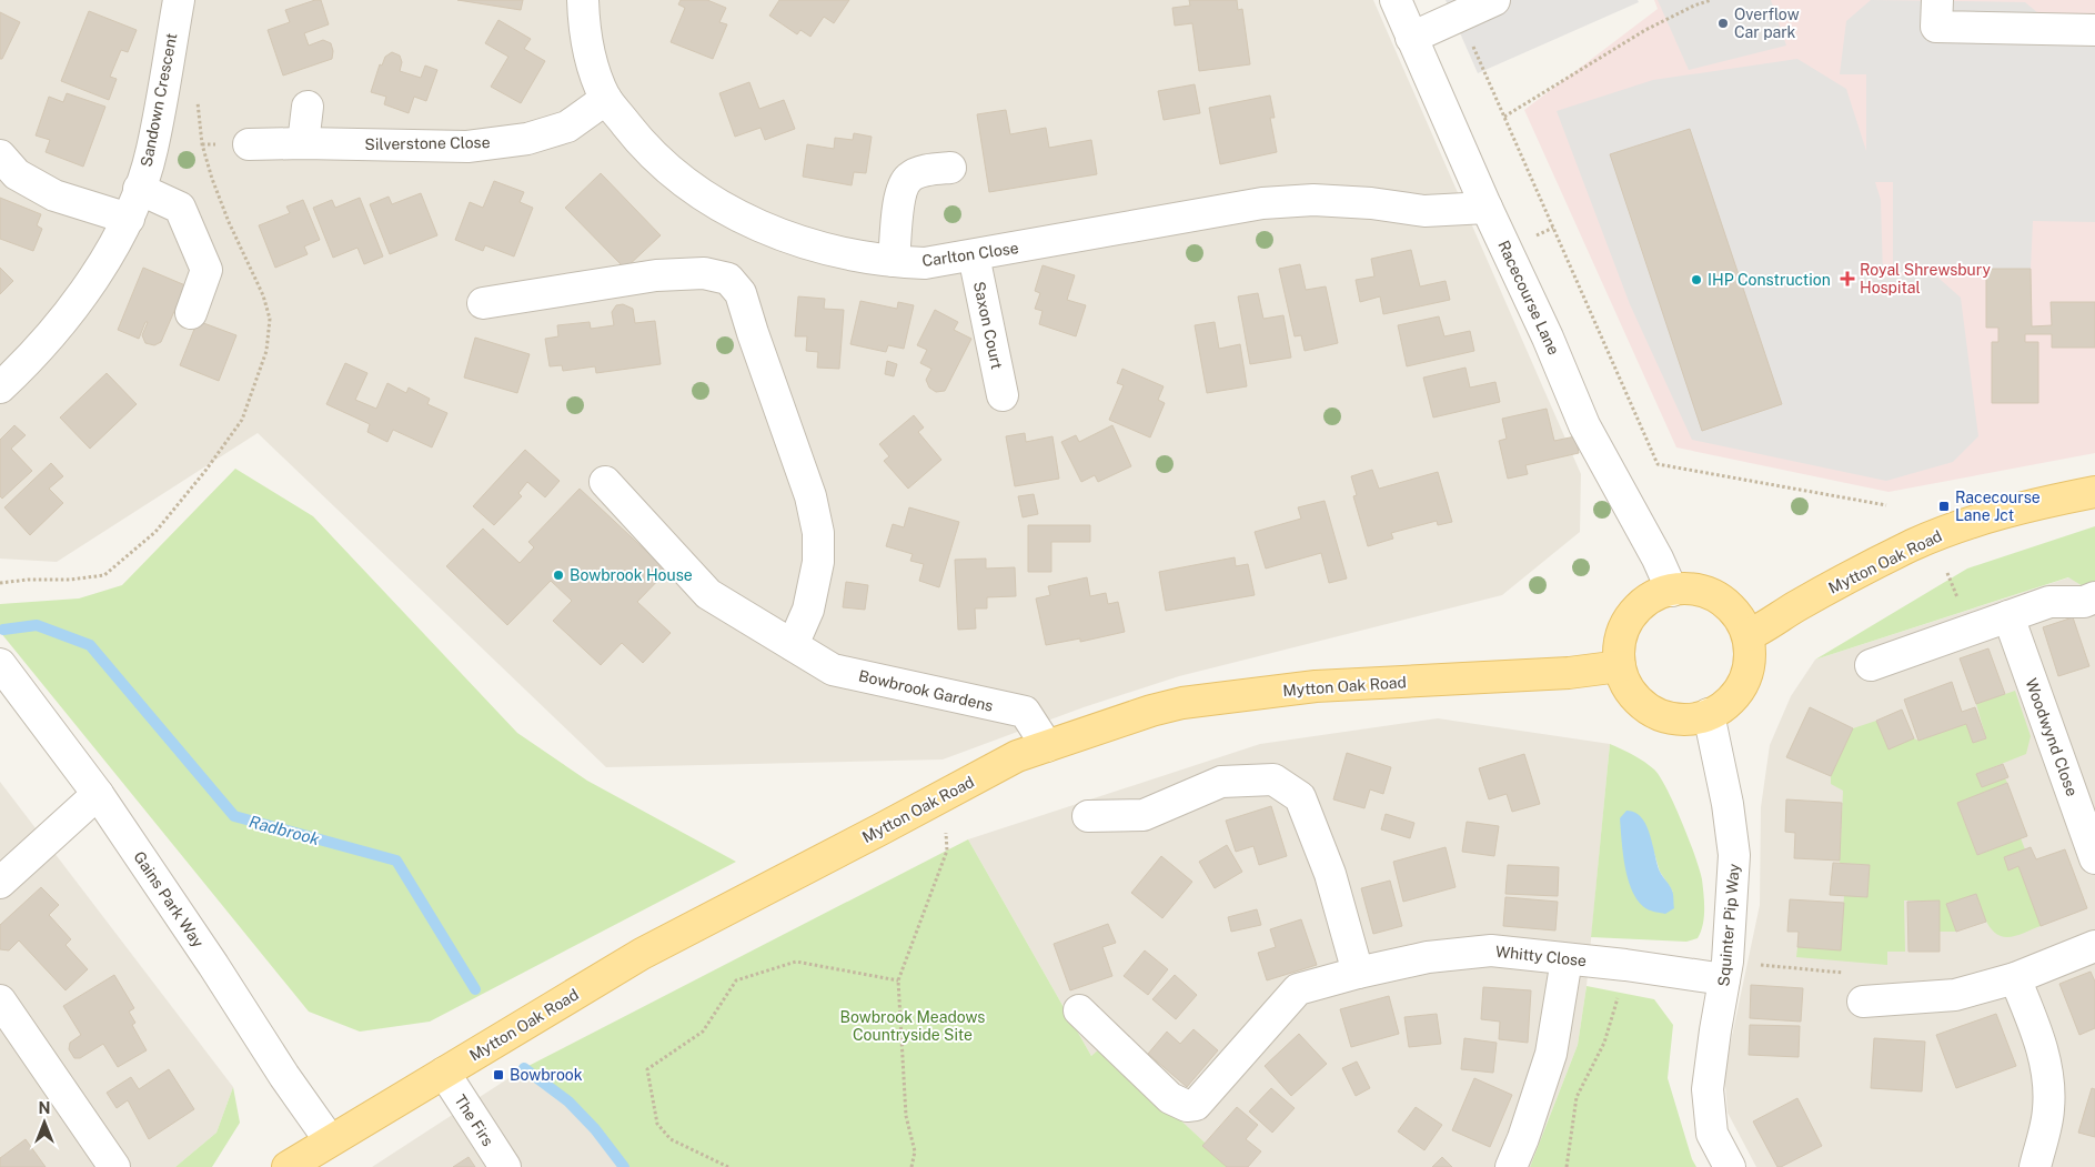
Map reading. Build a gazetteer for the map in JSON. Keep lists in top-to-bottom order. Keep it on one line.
{"streets":{"main road":["Mytton Oak Road"],"street":["Sandown Crescent","Silverstone Close","Carlton Close","Racecourse Lane","Saxon Court","Bowbrook Gardens","Woodwynd Close","Gains Park Way","Squinter Pip Way","Whitty Close","The Firs"]},"crossings":[["Silverstone Close","Carlton Close"],["Carlton Close","Racecourse Lane"],["Carlton Close","Saxon Court"],["Racecourse Lane","Mytton Oak Road"],["Racecourse Lane","Squinter Pip Way"],["Mytton Oak Road","Bowbrook Gardens"],["Mytton Oak Road","Gains Park Way"],["Mytton Oak Road","Squinter Pip Way"],["Mytton Oak Road","The Firs"],["Squinter Pip Way","Whitty Close"]],"water":["Radbrook"],"parks":["Bowbrook Meadows Countryside Site"],"places":{"other":["Overflow Car park","IHP Construction","Bowbrook House"],"health":["Royal Shrewsbury Hospital"],"transit":["Racecourse Lane Jct","Bowbrook"]},"north":"top"}
